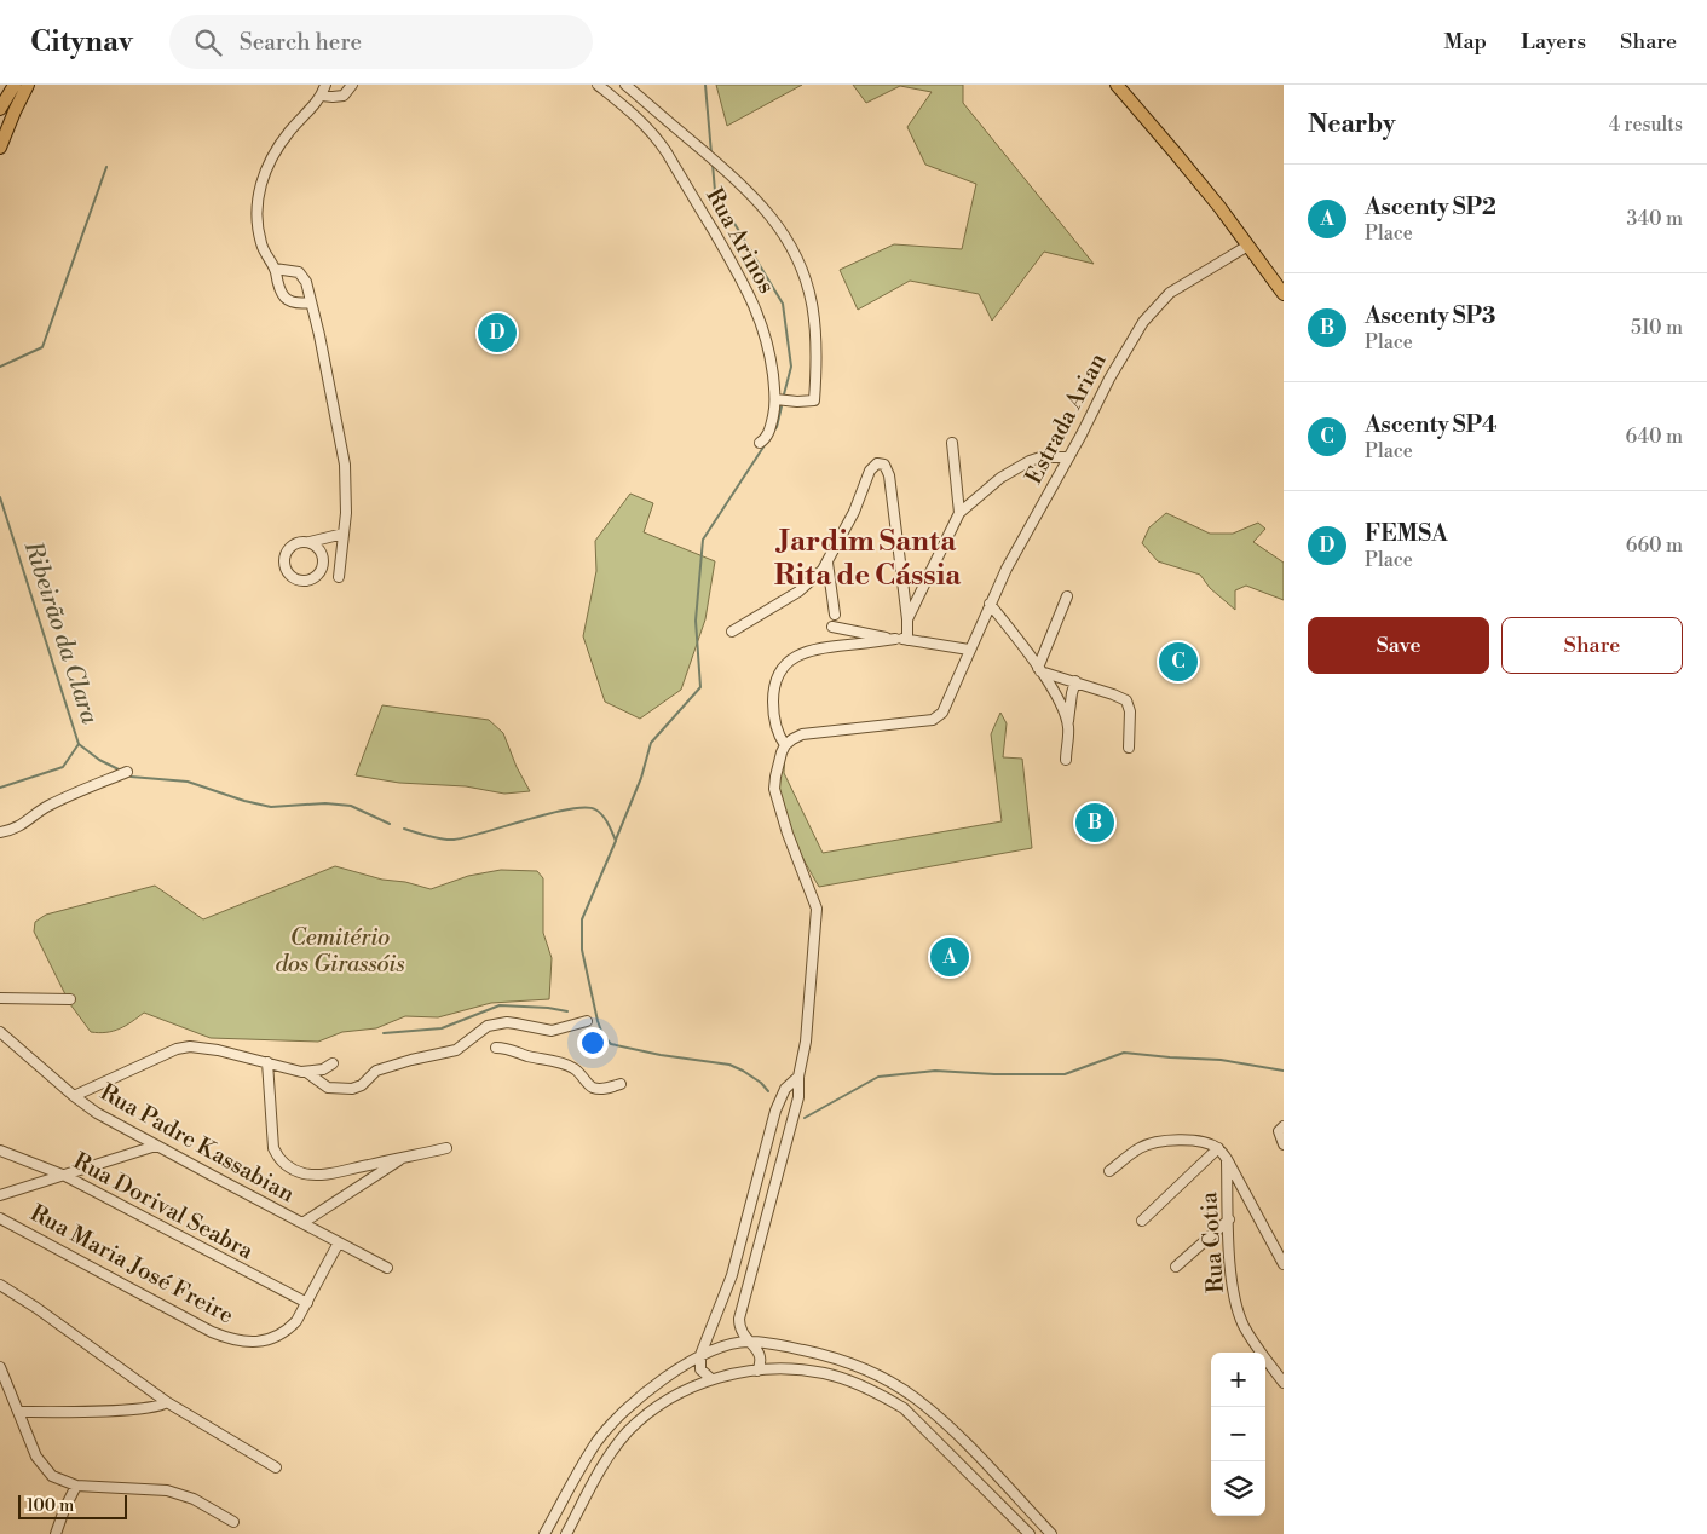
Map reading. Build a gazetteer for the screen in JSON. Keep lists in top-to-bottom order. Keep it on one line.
{"streets":{"street":["Rua Arinos","Estrada Arian","Rua Padre Kassabian","Rua Dorival Seabra","Rua Cotia","Rua Maria José Freire"]},"crossings":[["Rua Padre Kassabian","Rua Maria José Freire"],["Rua Dorival Seabra","Rua Maria José Freire"]],"districts":["Jardim Santa Rita de Cássia"],"water":["Ribeirão da Clara"],"parks":["Cemitério dos Girassóis"],"scale_bar":"100 m","page":{"header":"Citynav","search":"Search here","nav":["Map","Layers","Share"],"heading":["Nearby","4 results"],"list":[{"mark":"A","name":"Ascenty SP2","note":"Place","value":"340 m"},{"mark":"B","name":"Ascenty SP3","note":"Place","value":"510 m"},{"mark":"C","name":"Ascenty SP4","note":"Place","value":"640 m"},{"mark":"D","name":"FEMSA","note":"Place","value":"660 m"}],"pins":["D","C","B","A"],"buttons":["Save","Share"],"map_buttons":["+","−"],"scale":"100 m"}}
